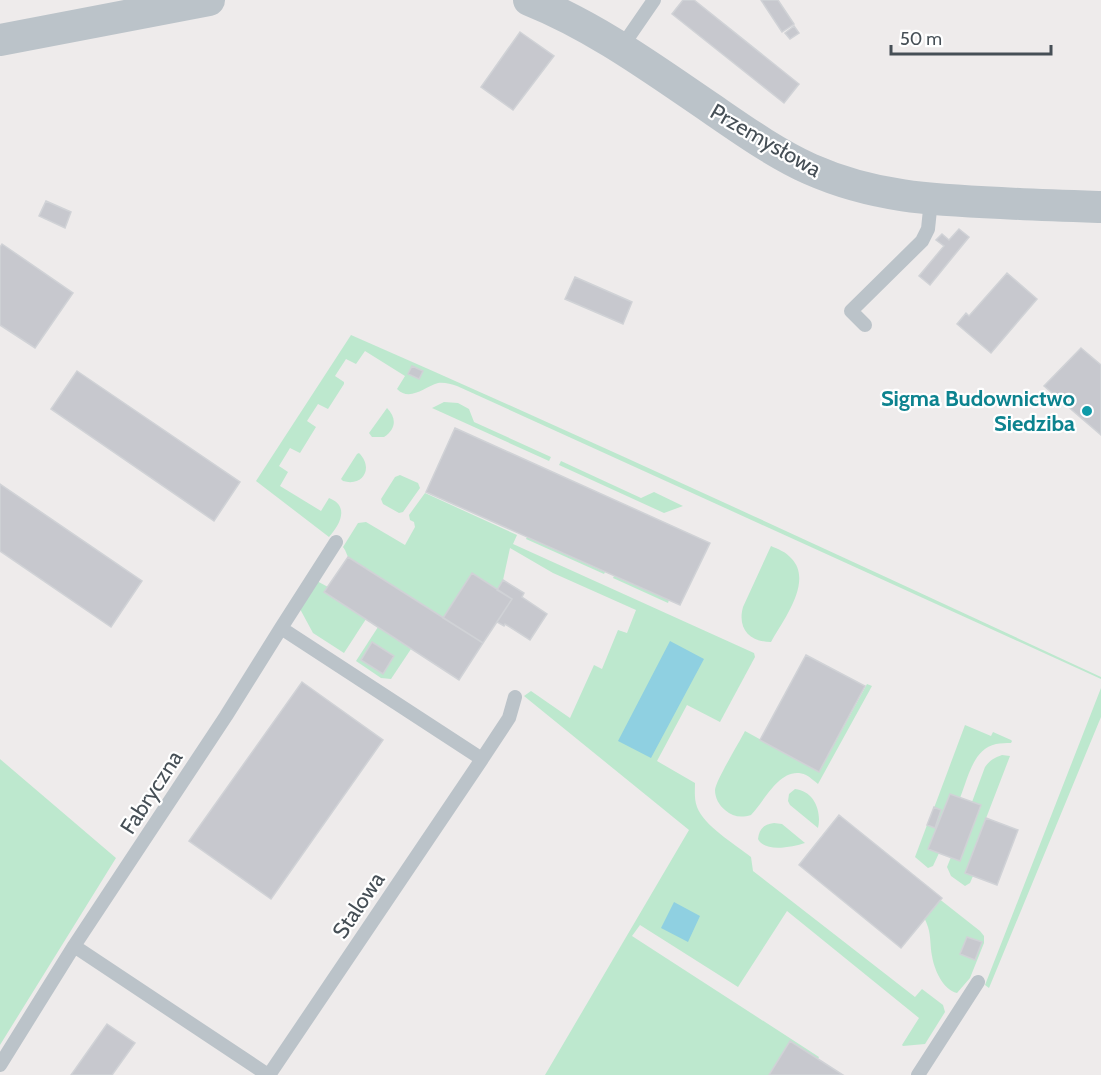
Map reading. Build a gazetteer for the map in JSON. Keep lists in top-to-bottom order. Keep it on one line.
{"streets":{"street":["Przemysłowa"],"lane":["Fabryczna","Stalowa"]},"crossings":[["Fabryczna","Stalowa"]],"places":["Sigma Budownictwo Siedziba"],"scale_bar":"50 m"}
